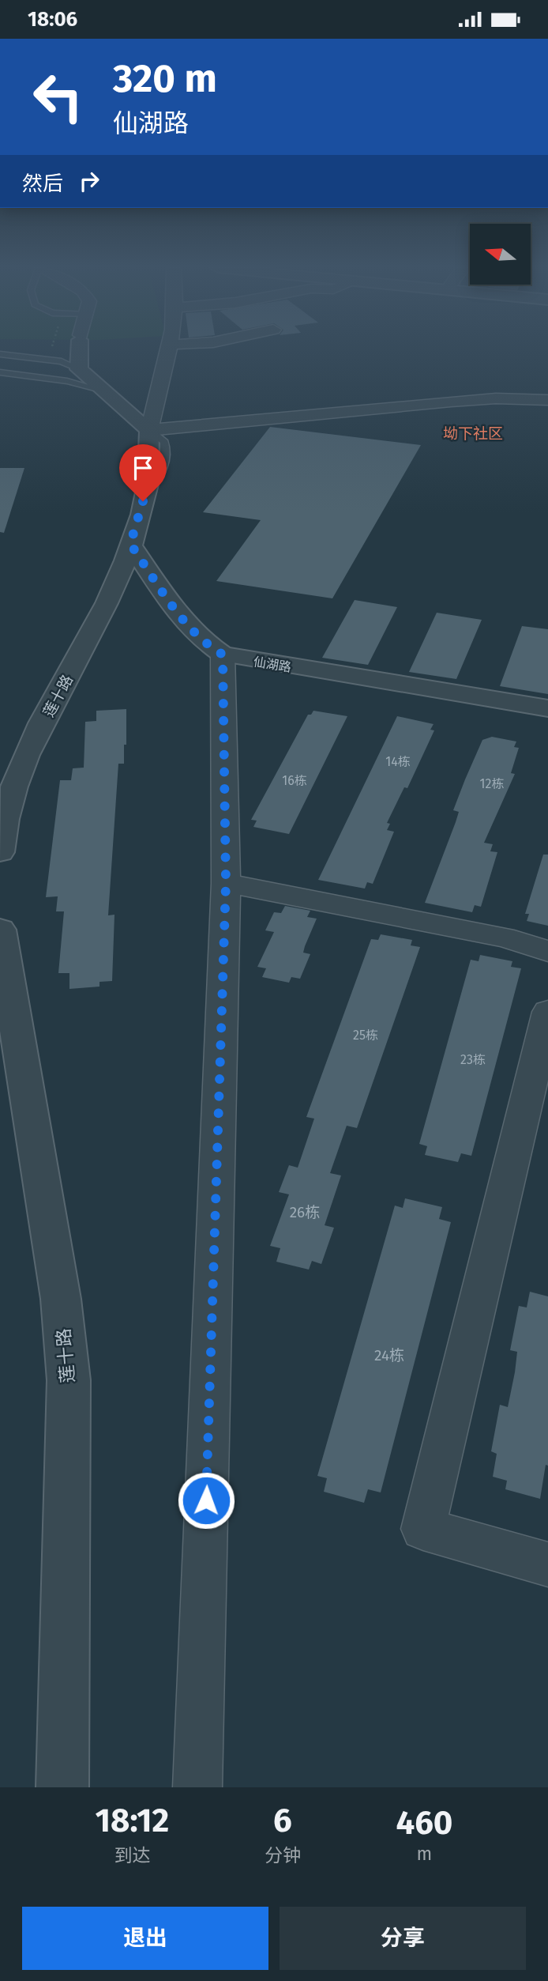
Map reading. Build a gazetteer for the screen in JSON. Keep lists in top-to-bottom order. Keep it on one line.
{"streets":{"street":["仙湖路","莲十路"]},"crossings":[["仙湖路","莲十路"]],"districts":["坳下社区"],"house_numbers":["14栋","16栋","12栋","25栋","23栋","26栋","24栋"],"north":"left","page":{"status":"18:06","turn":["320 m","仙湖路"],"then":"然后","eta":["18:12","到达","6","分钟","460","m"],"buttons":["退出","分享"]}}
